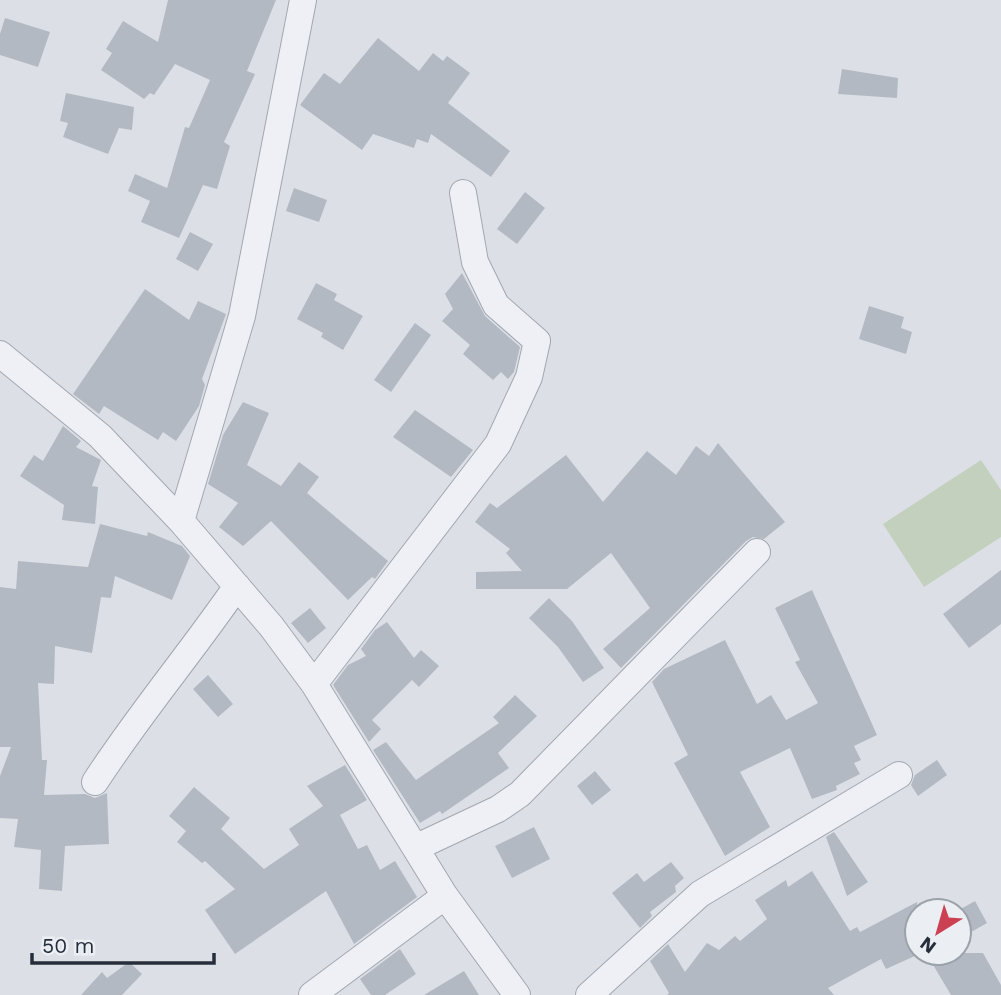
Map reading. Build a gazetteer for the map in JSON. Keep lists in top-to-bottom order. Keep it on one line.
{"scale_bar":"50 m","north":"bottom left"}
